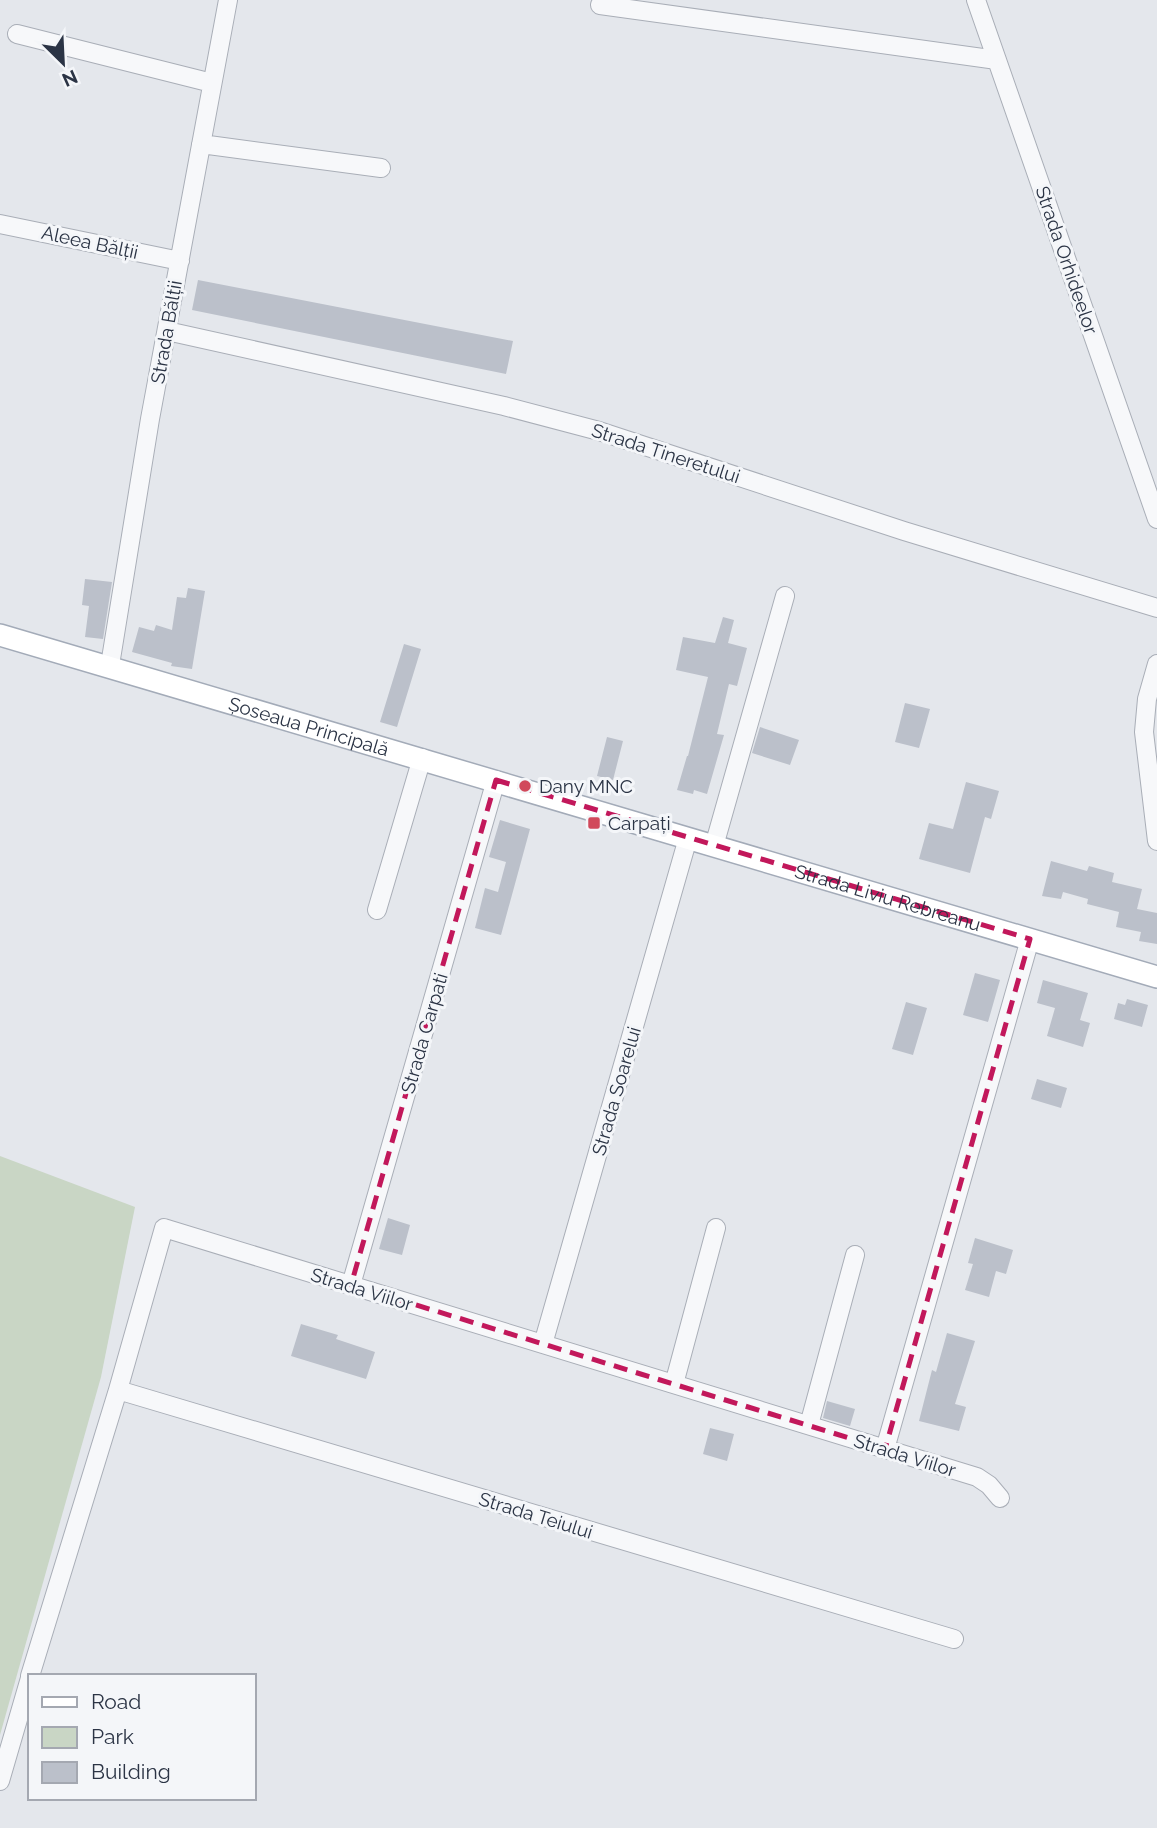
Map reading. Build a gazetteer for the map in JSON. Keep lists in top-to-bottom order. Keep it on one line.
{"streets":{"main road":["Șoseaua Principală","Strada Liviu Rebreanu"],"street":["Aleea Bălții","Strada Orhideelor","Strada Bălții","Strada Tineretului","Strada Carpati","Strada Soarelui","Strada Viilor","Strada Teiului"]},"crossings":[["Aleea Bălții","Strada Bălții"],["Strada Bălții","Strada Tineretului"],["Strada Bălții","Șoseaua Principală"],["Șoseaua Principală","Strada Liviu Rebreanu"],["Șoseaua Principală","Strada Carpati"],["Strada Liviu Rebreanu","Strada Soarelui"],["Strada Carpati","Strada Viilor"],["Strada Soarelui","Strada Viilor"],["Strada Viilor","Strada Teiului"]],"places":{"other":["Dany MNC"],"transit":["Carpați"]},"legend":["Road","Park","Building"],"north":"bottom right"}
